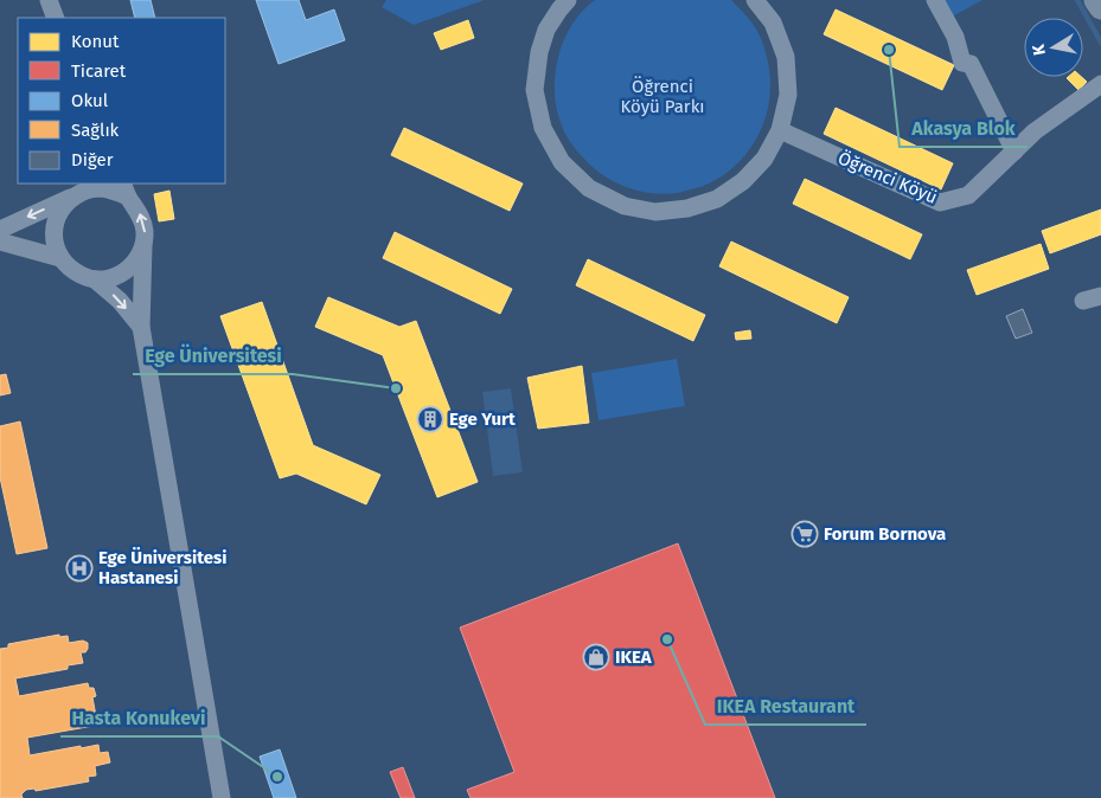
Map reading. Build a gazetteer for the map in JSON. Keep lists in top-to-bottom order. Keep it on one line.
{"streets":{"street":["Öğrenci Köyü"]},"parks":["Öğrenci Köyü Parkı"],"places":{"other":["Akasya Blok","Ege Üniversitesi","IKEA Restaurant","Hasta Konukevi"],"building":["Ege Yurt"],"supermarket":["Forum Bornova"],"hospital":["Ege Üniversitesi Hastanesi"],"shop":["IKEA"]},"legend":["Konut","Ticaret","Okul","Sağlık","Diğer"],"north":"left"}
